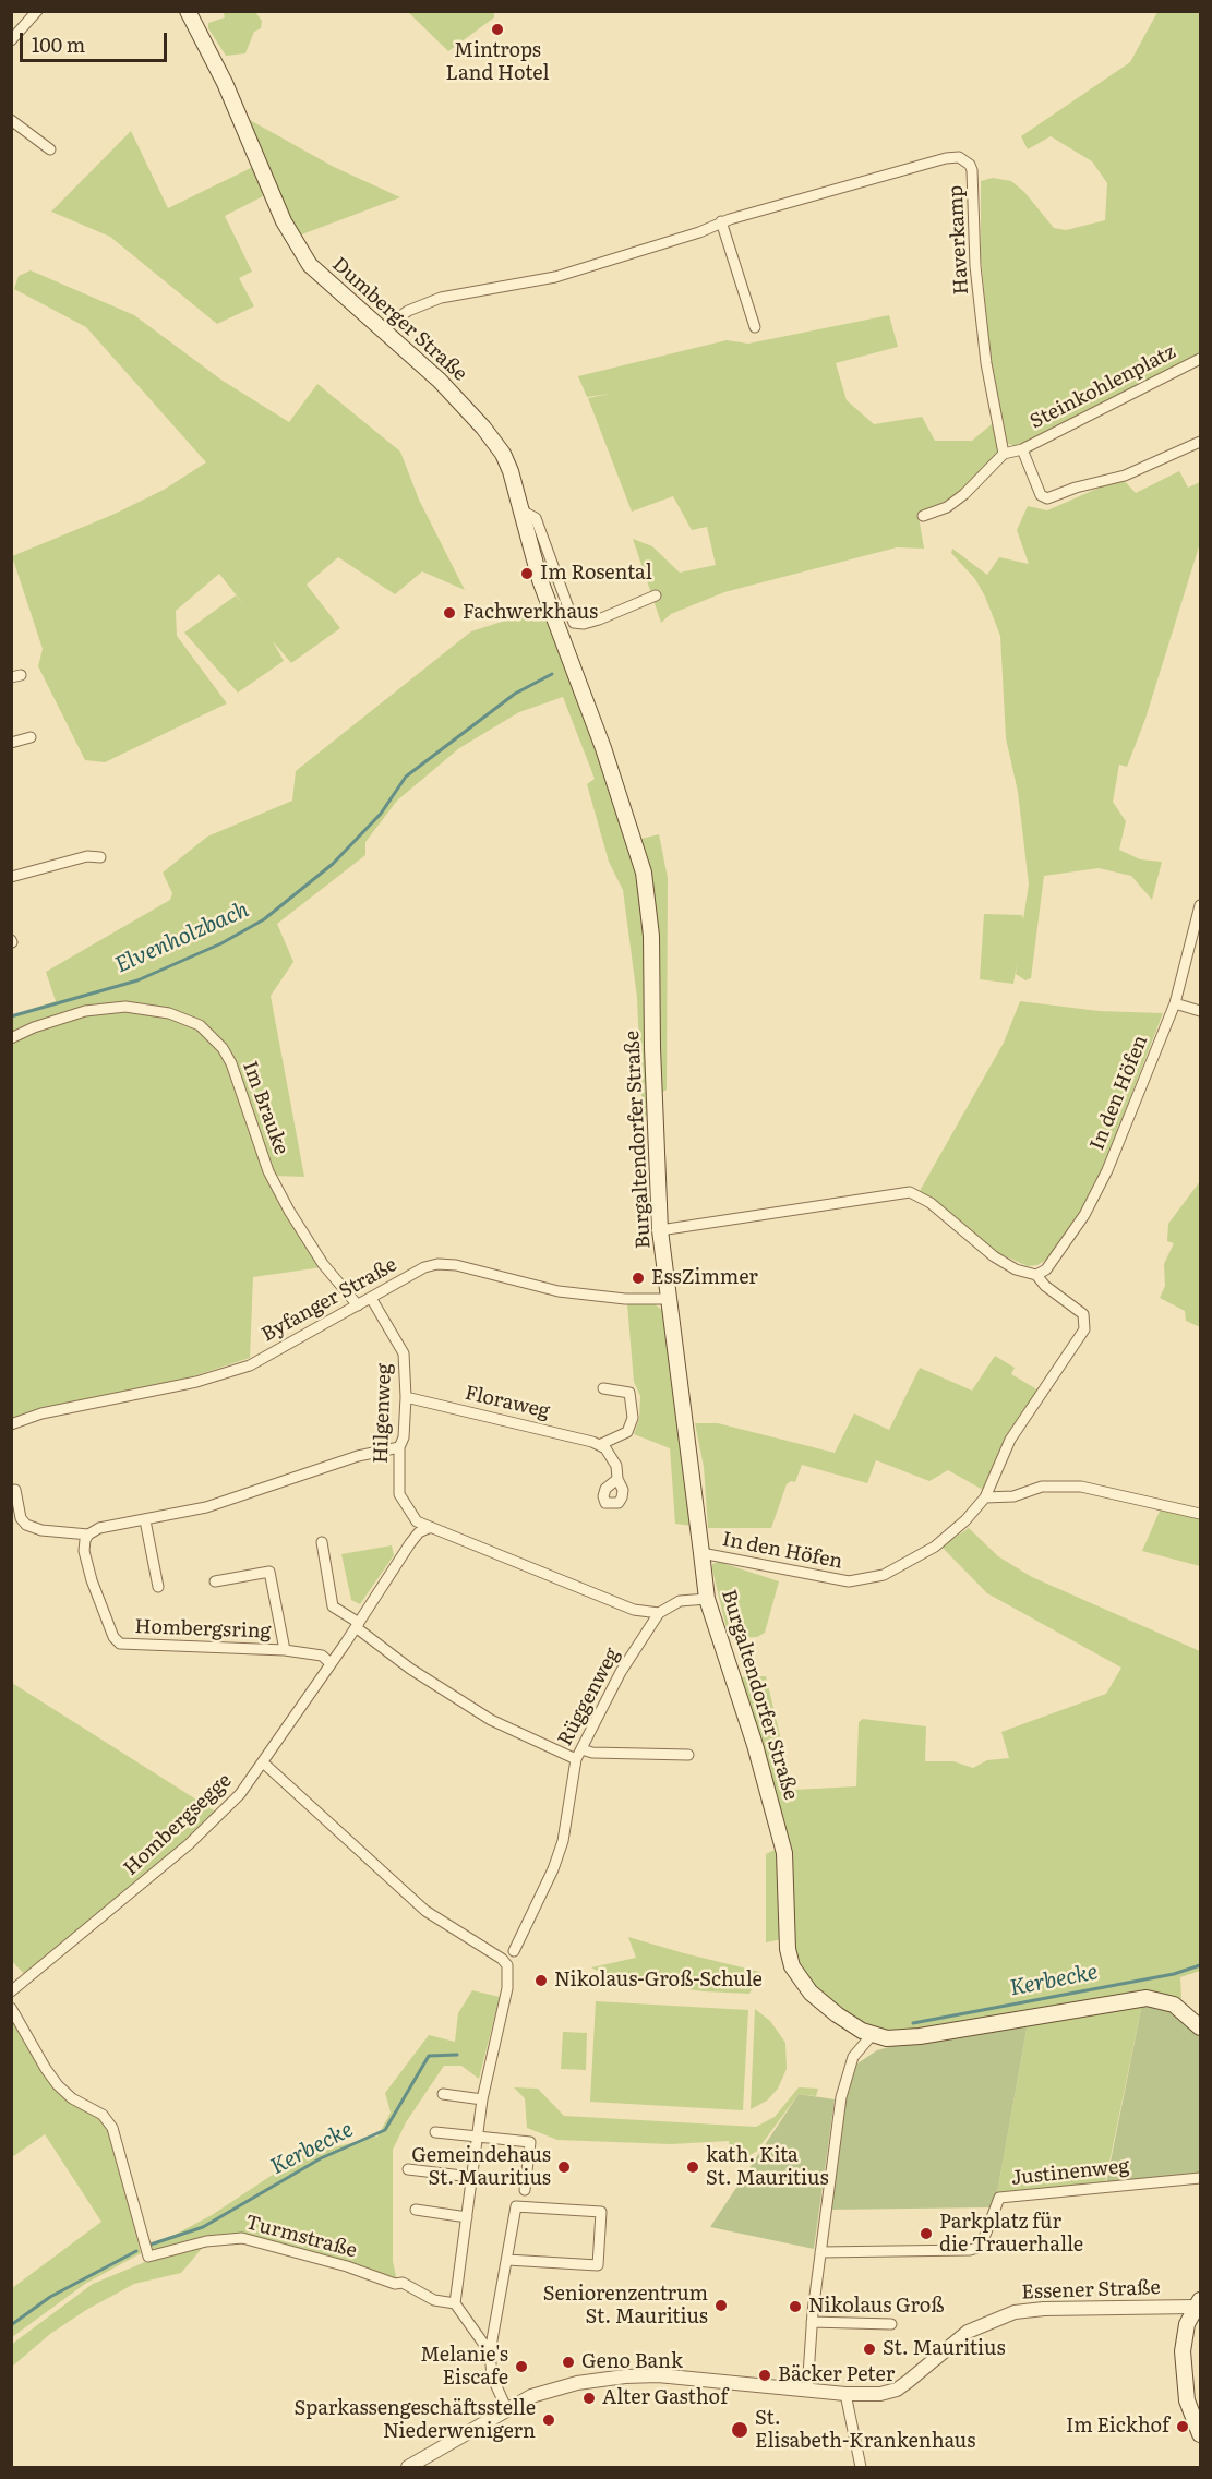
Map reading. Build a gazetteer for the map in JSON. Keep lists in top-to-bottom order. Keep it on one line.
{"streets":{"main road":["Dumberger Straße","Burgaltendorfer Straße"],"street":["Haverkamp","Steinkohlenplatz","In den Höfen","Im Brauke","Byfanger Straße","Floraweg","Hilgenweg","Hombergsring","Rüggenweg","Hombergsegge","Justinenweg","Turmstraße","Essener Straße"]},"crossings":[["Haverkamp","Dumberger Straße"],["Haverkamp","Steinkohlenplatz"],["Dumberger Straße","Burgaltendorfer Straße"],["In den Höfen","Burgaltendorfer Straße"],["Im Brauke","Byfanger Straße"],["Burgaltendorfer Straße","Byfanger Straße"],["Byfanger Straße","Hilgenweg"],["Floraweg","Hilgenweg"],["Hilgenweg","Hombergsegge"],["Hombergsring","Hombergsegge"]],"water":["Elvenholzbach","Kerbecke"],"places":["Mintrops Land Hotel","Im Rosental","Fachwerkhaus","EssZimmer","Nikolaus-Groß-Schule","Gemeindehaus St. Mauritius","kath. Kita St. Mauritius","Parkplatz für die Trauerhalle","Seniorenzentrum St. Mauritius","Nikolaus Groß","St. Mauritius","Geno Bank","Melanie's Eiscafe","Bäcker Peter","Alter Gasthof","Sparkassengeschäftsstelle Niederwenigern","Im Eickhof","St. Elisabeth-Krankenhaus"],"scale_bar":"100 m"}
